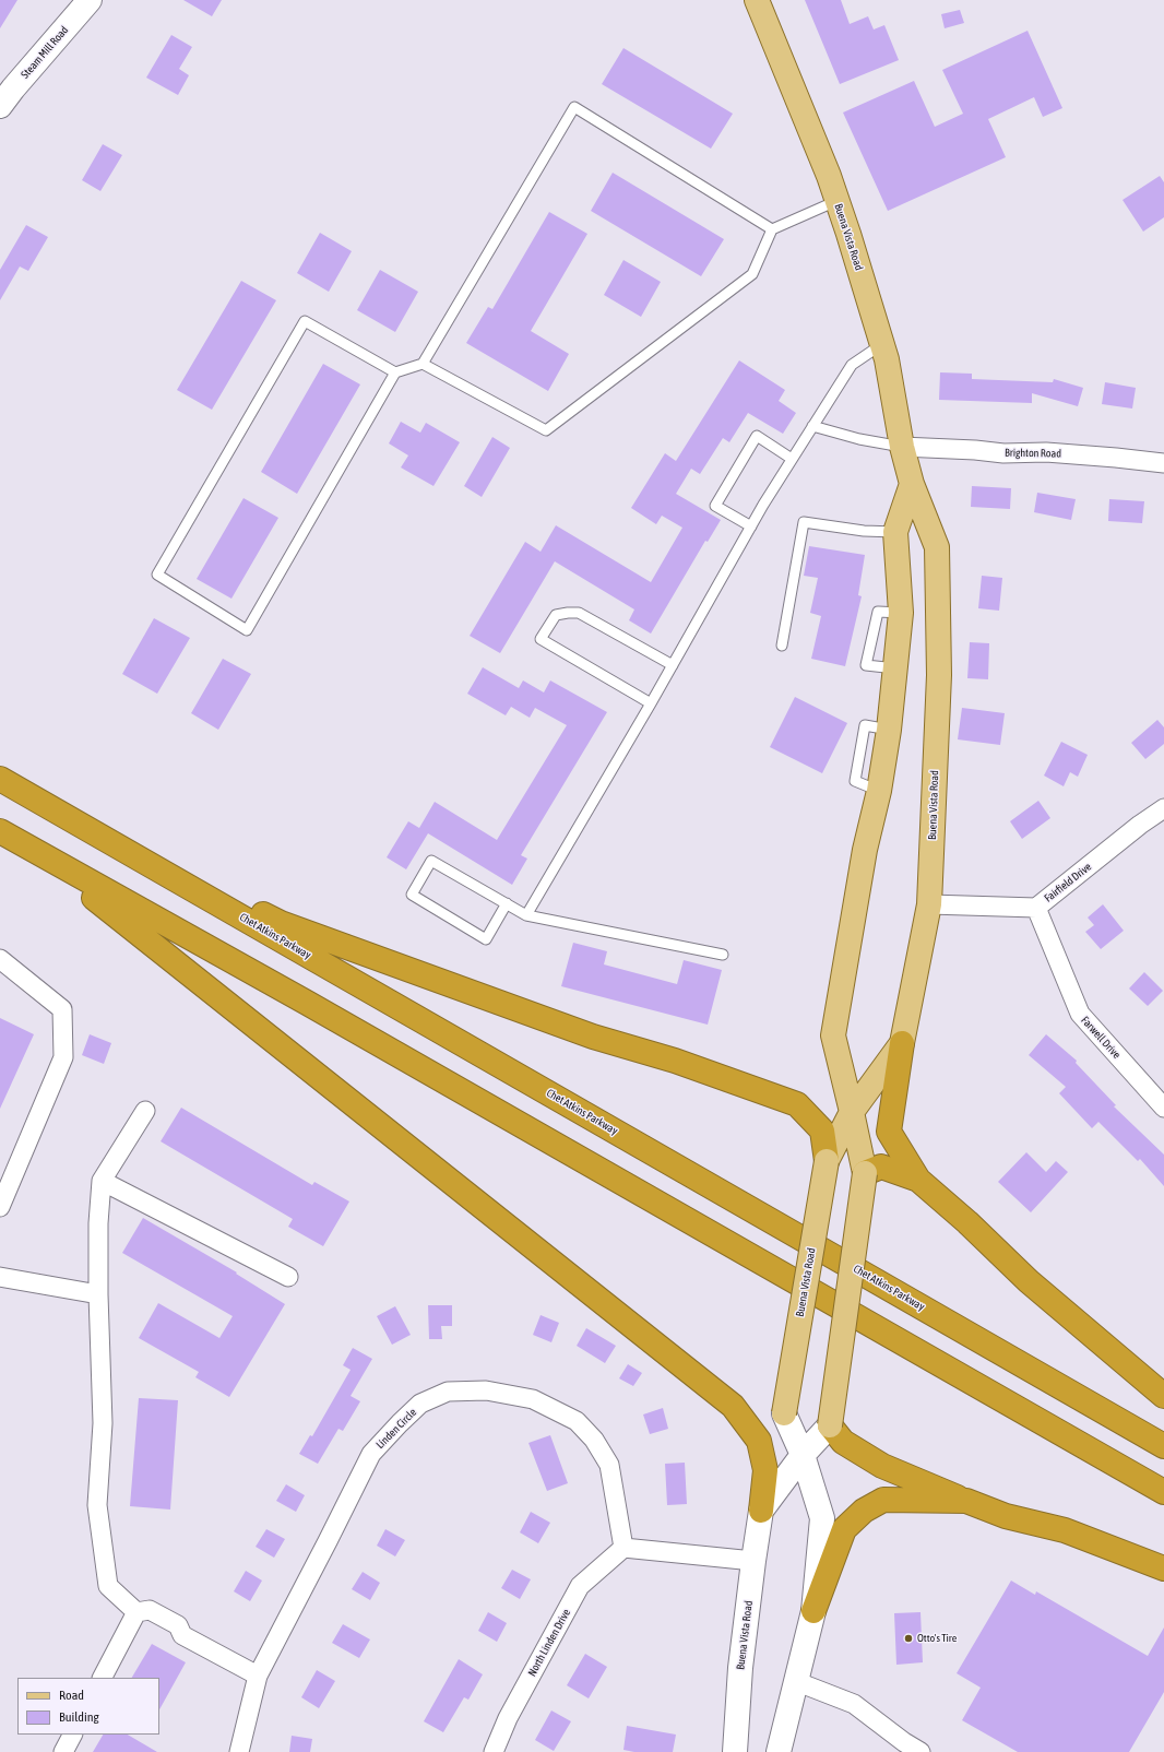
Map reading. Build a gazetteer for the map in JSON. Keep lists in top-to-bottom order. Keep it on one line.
{"streets":{"highway":["Chet Atkins Parkway"],"main road":["Steam Mill Road","Buena Vista Road"],"street":["Brighton Road","Fairfield Drive","Farwell Drive","Linden Circle","North Linden Drive"]},"crossings":[["Buena Vista Road","Brighton Road"],["Buena Vista Road","Fairfield Drive"],["Fairfield Drive","Farwell Drive"],["Linden Circle","North Linden Drive"]],"places":["Otto's Tire"],"legend":["Road","Building"]}
